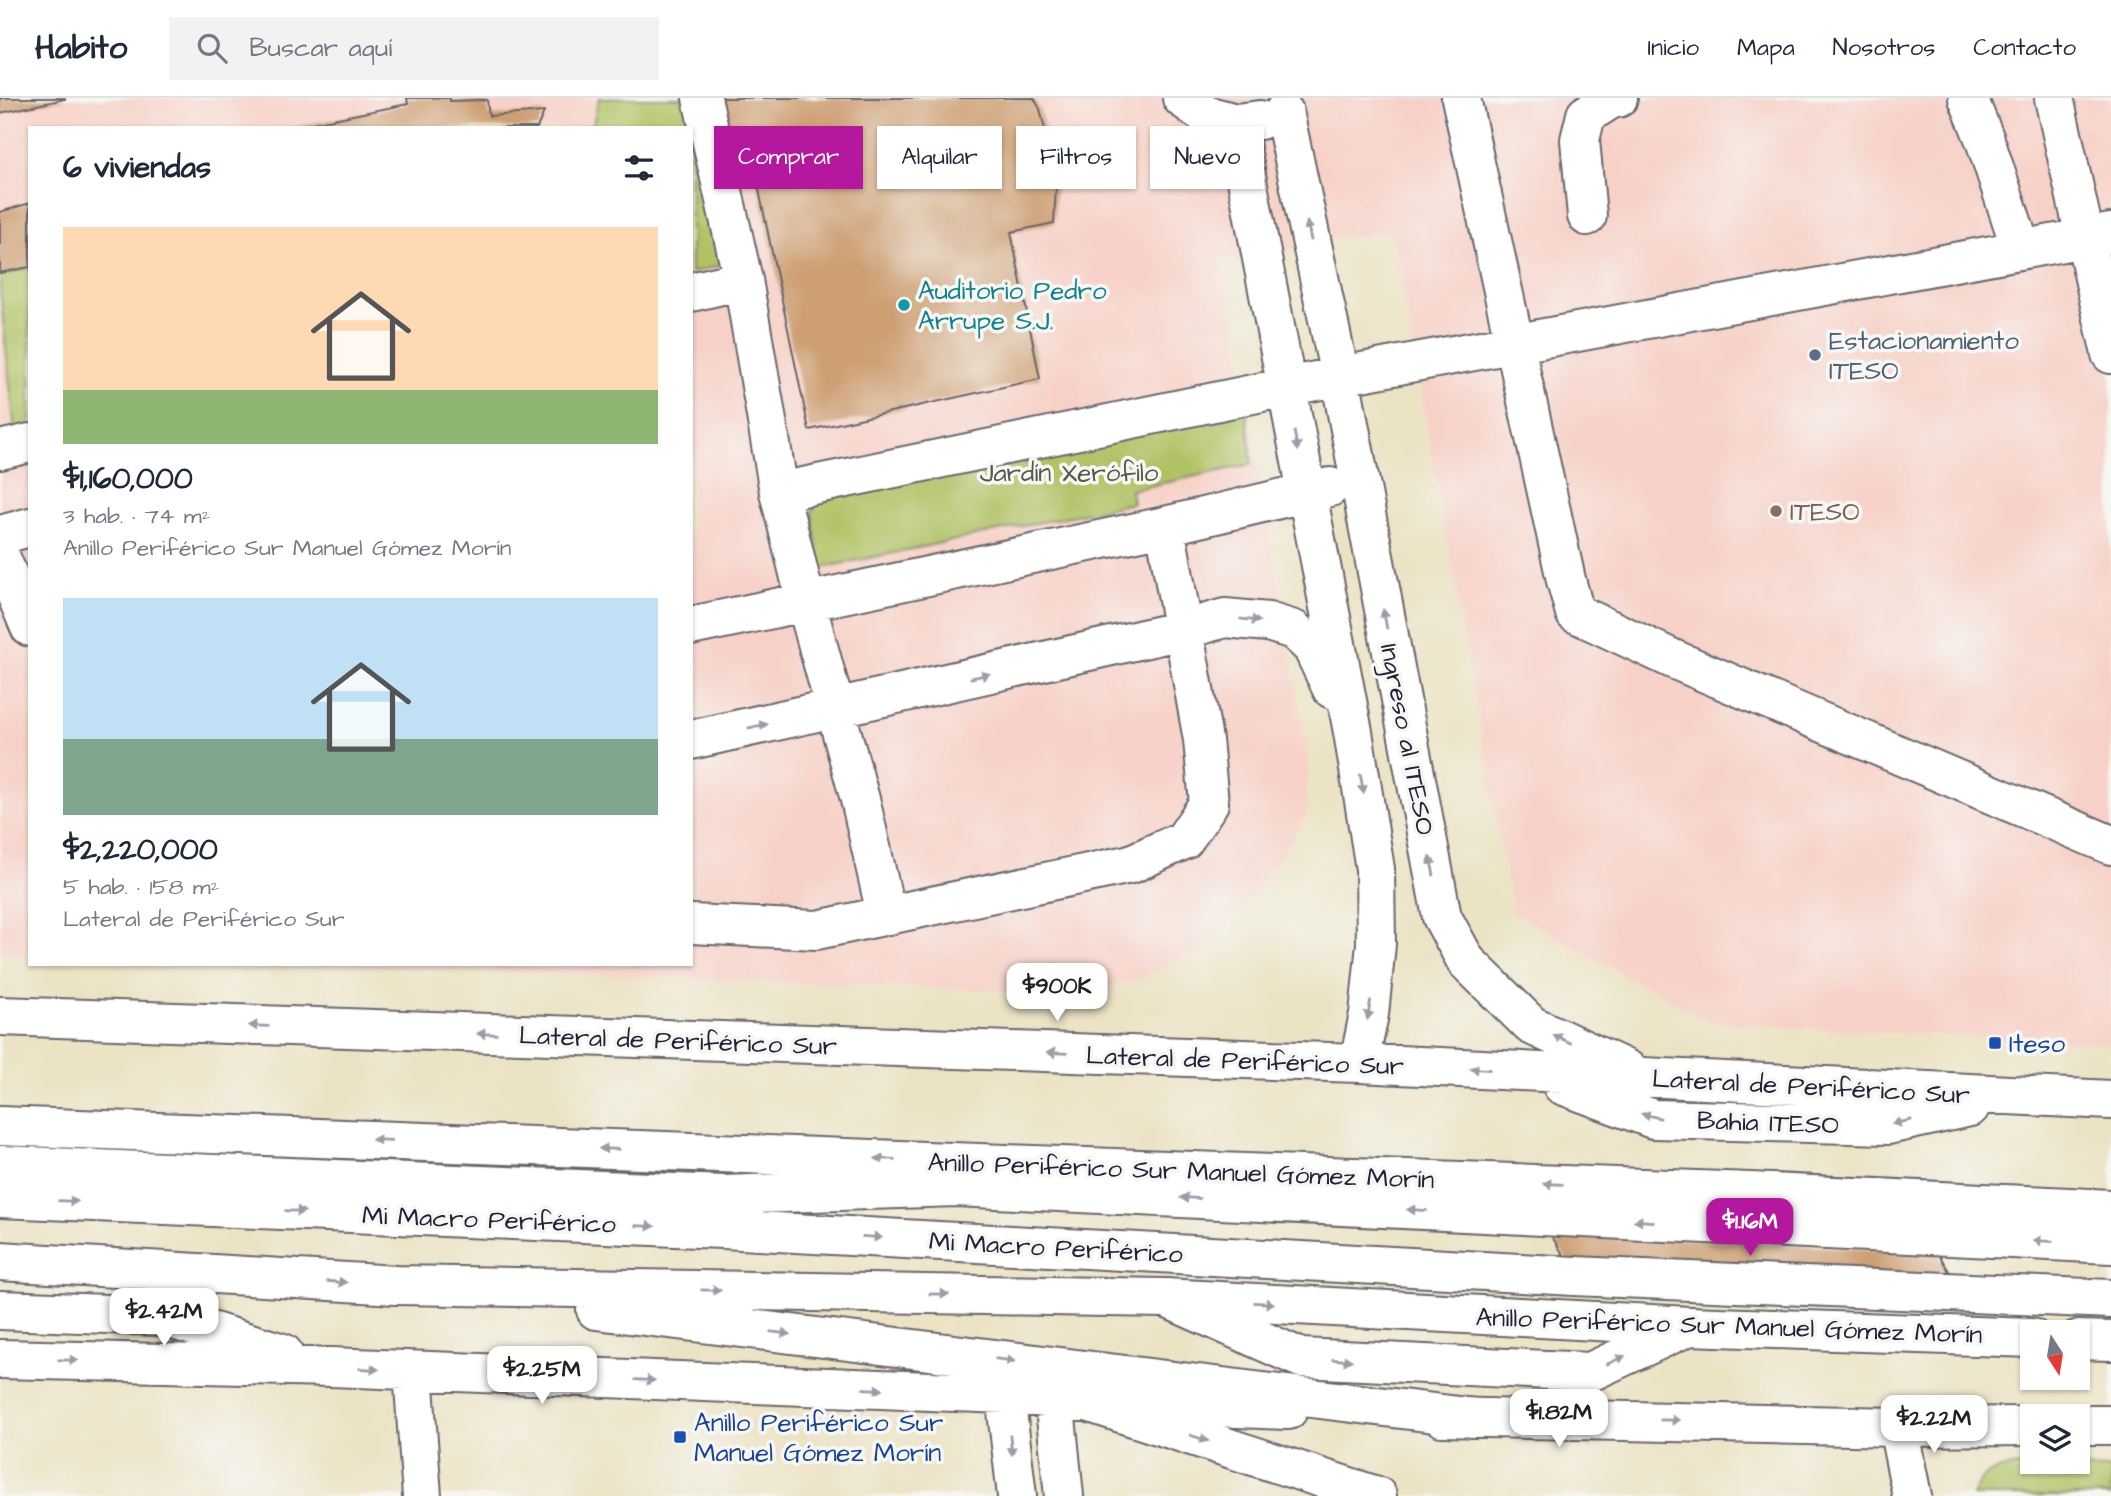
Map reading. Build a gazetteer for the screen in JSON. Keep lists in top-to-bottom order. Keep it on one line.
{"streets":{"main road":["Ingreso al ITESO","Lateral de Periférico Sur","Bahia ITESO","Anillo Periférico Sur Manuel Gómez Morín","Mi Macro Periférico"]},"crossings":[["Ingreso al ITESO","Lateral de Periférico Sur"],["Lateral de Periférico Sur","Bahia ITESO"]],"parks":["Jardín Xerófilo"],"places":{"other":["Auditorio Pedro Arrupe S.J.","Estacionamiento ITESO","ITESO"],"transit":["Iteso","Anillo Periférico Sur Manuel Gómez Morín"]},"north":"bottom","page":{"header":"Habito","search":"Buscar aquí","nav":["Inicio","Mapa","Nosotros","Contacto"],"chip":["Comprar","Alquilar","Filtros","Nuevo"],"heading":"6 viviendas","list":[{"name":"$1,160,000","note":"3 hab. · 74 m² · Anillo Periférico Sur Manuel Gómez Morín"},{"name":"$2,220,000","note":"5 hab. · 158 m² · Lateral de Periférico Sur"}],"price":["$900K","$1.16M","$2.42M","$2.25M","$1.82M","$2.22M"]}}
